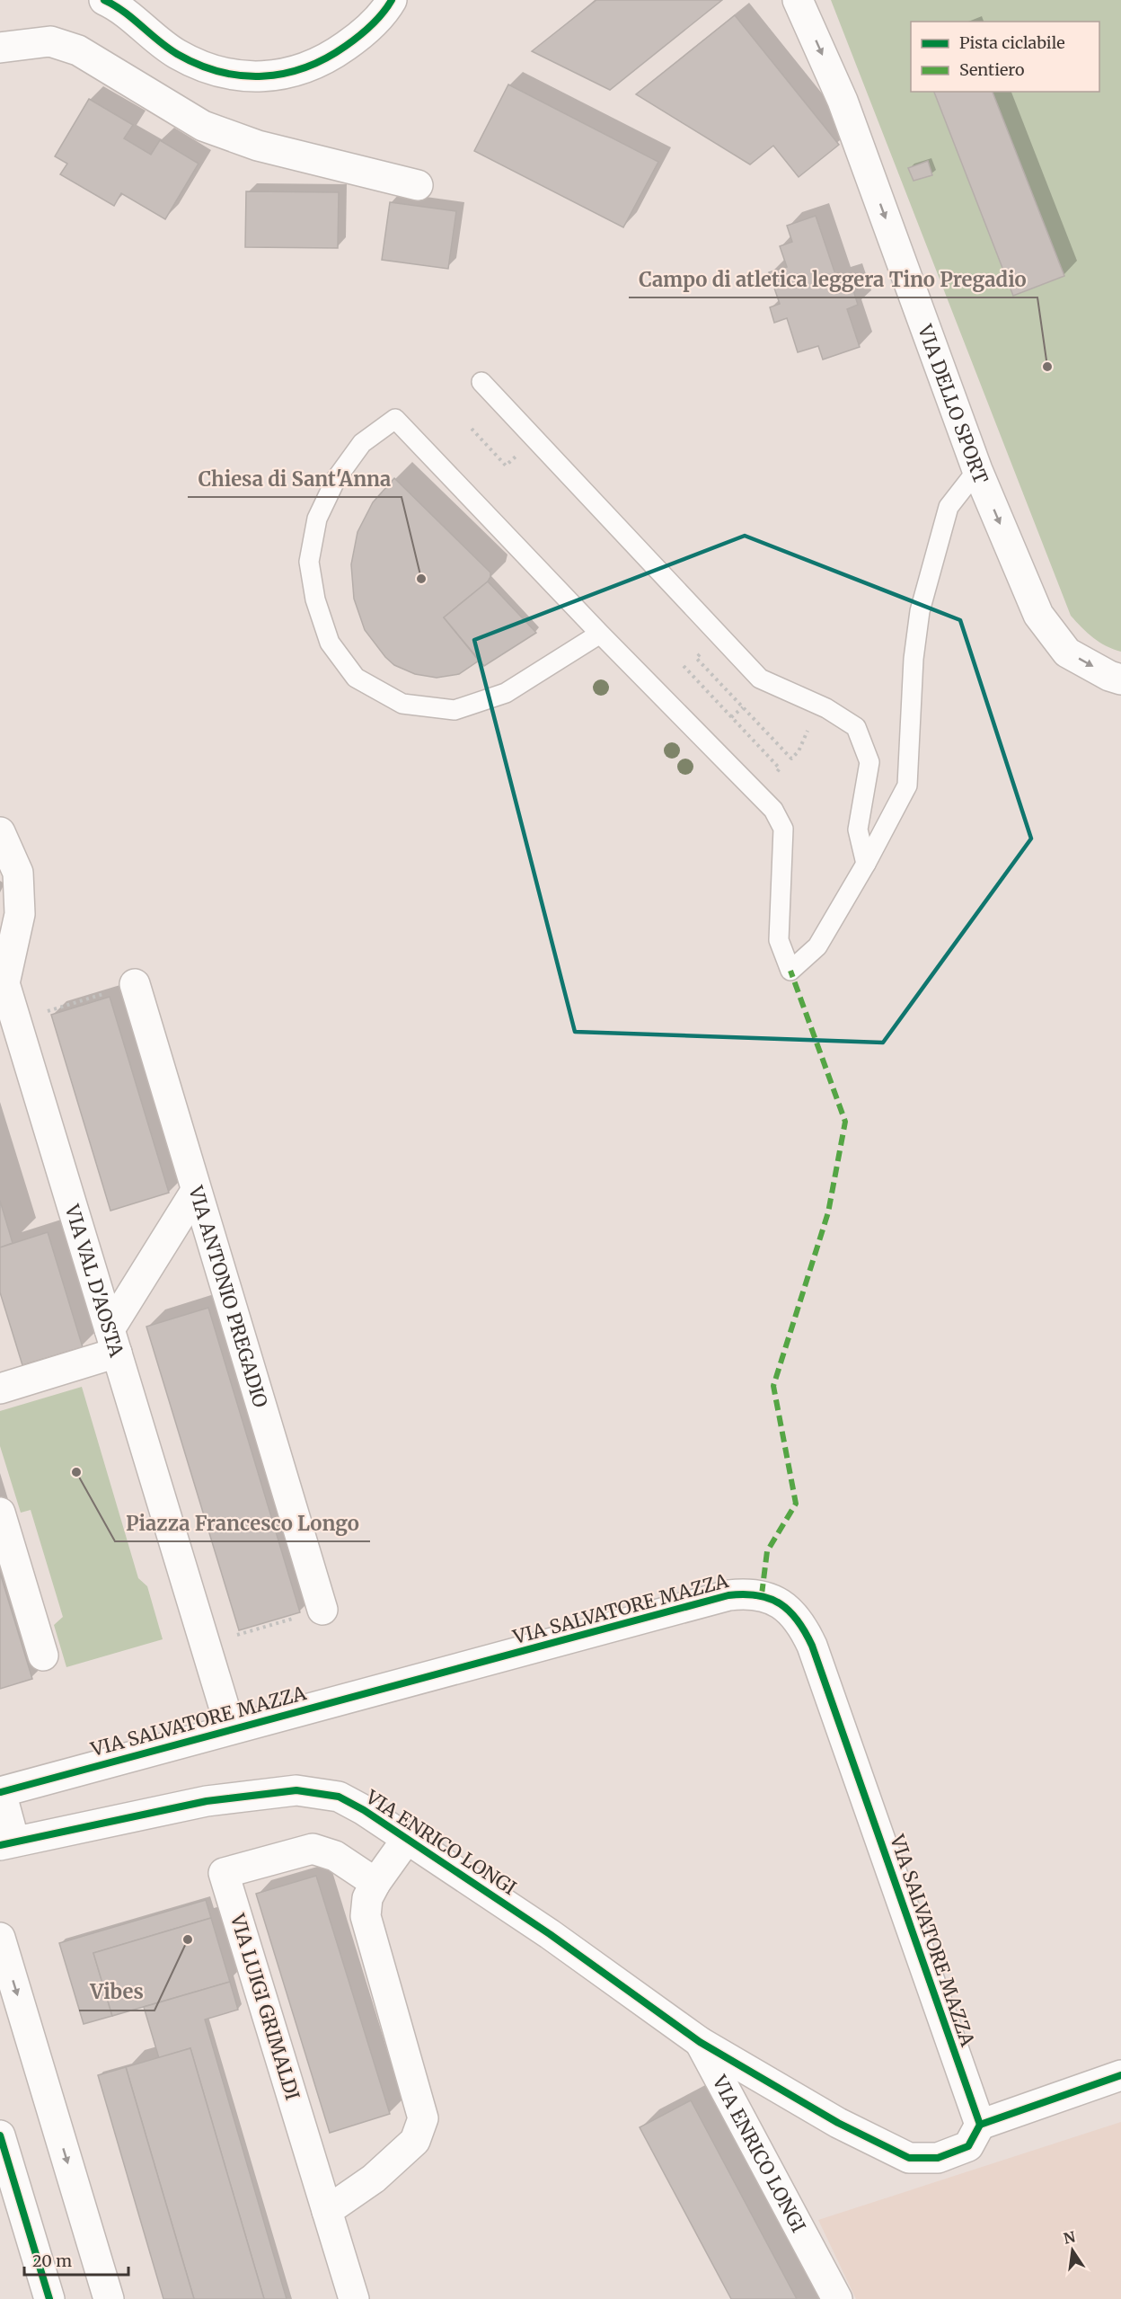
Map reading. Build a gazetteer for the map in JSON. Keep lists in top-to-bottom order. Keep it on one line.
{"streets":{"street":["VIA DELLO SPORT","VIA VAL D'AOSTA","VIA ANTONIO PREGADIO","VIA SALVATORE MAZZA","VIA ENRICO LONGI","VIA LUIGI GRIMALDI"]},"crossings":[["VIA VAL D'AOSTA","VIA SALVATORE MAZZA"]],"one_way":["VIA DELLO SPORT"],"places":["Campo di atletica leggera Tino Pregadio","Chiesa di Sant'Anna","Piazza Francesco Longo","Vibes"],"legend":["Pista ciclabile","Sentiero"],"scale_bar":"20 m","north":"top"}
